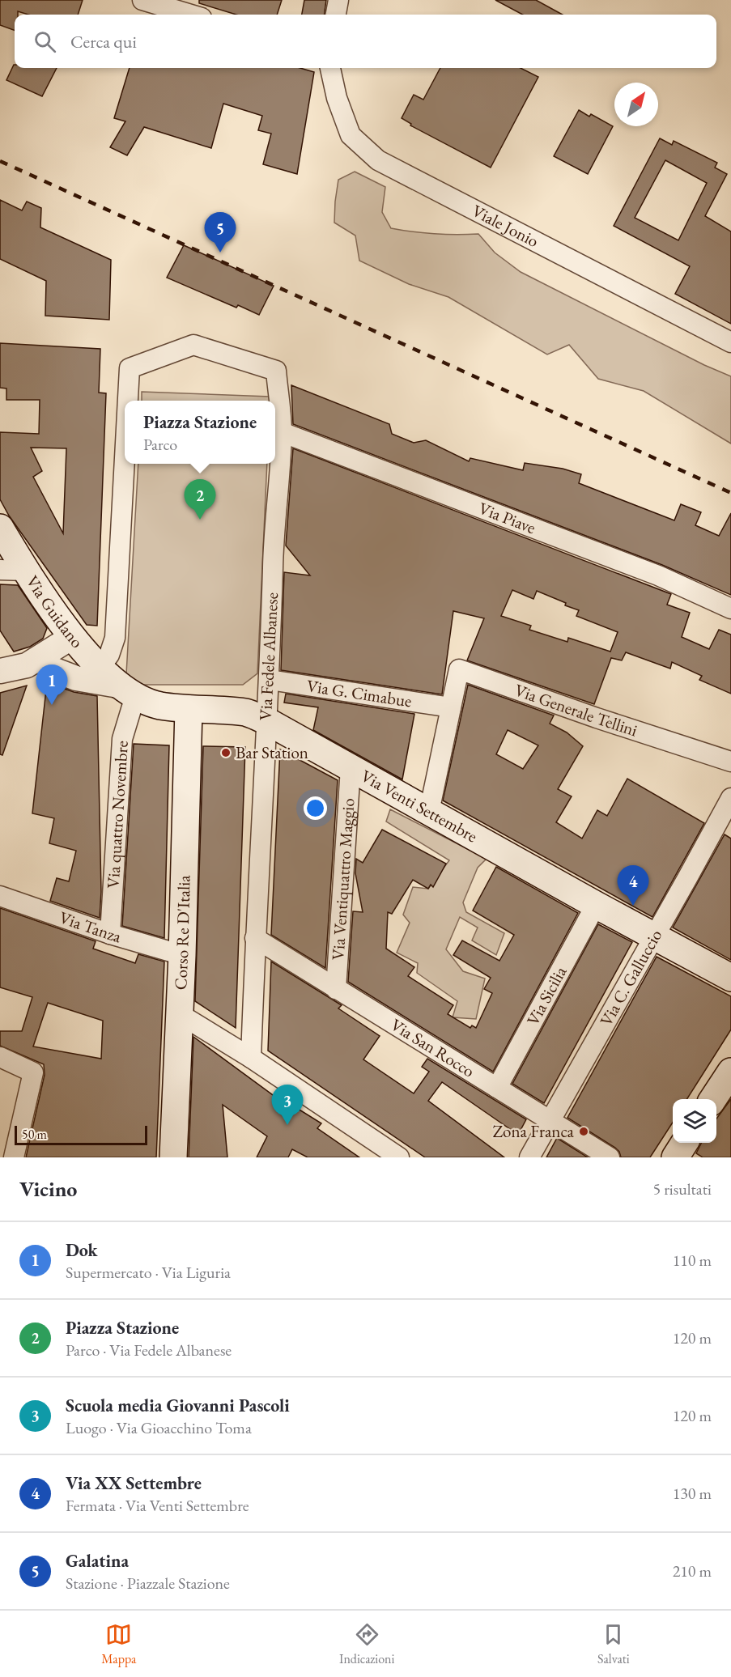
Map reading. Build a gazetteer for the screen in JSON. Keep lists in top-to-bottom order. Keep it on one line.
{"streets":{"main road":["Via Guidano","Via Venti Settembre","Corso Re D'Italia"],"street":["Viale Jonio","Via Piave","Via Fedele Albanese","Via G. Cimabue","Via Generale Tellini","Via quattro Novembre","Via Ventiquattro Maggio","Via Tanza","Via C. Galluccio","Via Sicilia","Via San Rocco"]},"crossings":[["Via Piave","Via Fedele Albanese"],["Via Guidano","Via Fedele Albanese"],["Via Guidano","Via Venti Settembre"],["Via Fedele Albanese","Via G. Cimabue"],["Via Fedele Albanese","Via Venti Settembre"],["Via Fedele Albanese","Via San Rocco"],["Via G. Cimabue","Via Generale Tellini"],["Via Venti Settembre","Via quattro Novembre"],["Via Venti Settembre","Via Ventiquattro Maggio"],["Via Venti Settembre","Corso Re D'Italia"],["Via Venti Settembre","Via C. Galluccio"],["Via Venti Settembre","Via Sicilia"],["Via quattro Novembre","Via Tanza"],["Via Ventiquattro Maggio","Via San Rocco"],["Via Tanza","Corso Re D'Italia"],["Via C. Galluccio","Via San Rocco"],["Via Sicilia","Via San Rocco"]],"places":["Bar Station","Zona Franca"],"scale_bar":"50 m","north":"top right","page":{"search":"Cerca qui","pins":["5","2","1","4","3"],"popup":["Piazza Stazione","Parco"],"scale":"50 m","heading":["Vicino","5 risultati"],"list":[{"mark":"1","name":"Dok","note":"Supermercato · Via Liguria","value":"110 m"},{"mark":"2","name":"Piazza Stazione","note":"Parco · Via Fedele Albanese","value":"120 m"},{"mark":"3","name":"Scuola media Giovanni Pascoli","note":"Luogo · Via Gioacchino Toma","value":"120 m"},{"mark":"4","name":"Via XX Settembre","note":"Fermata · Via Venti Settembre","value":"130 m"},{"mark":"5","name":"Galatina","note":"Stazione · Piazzale Stazione","value":"210 m"}],"nav":["Mappa","Indicazioni","Salvati"]}}
